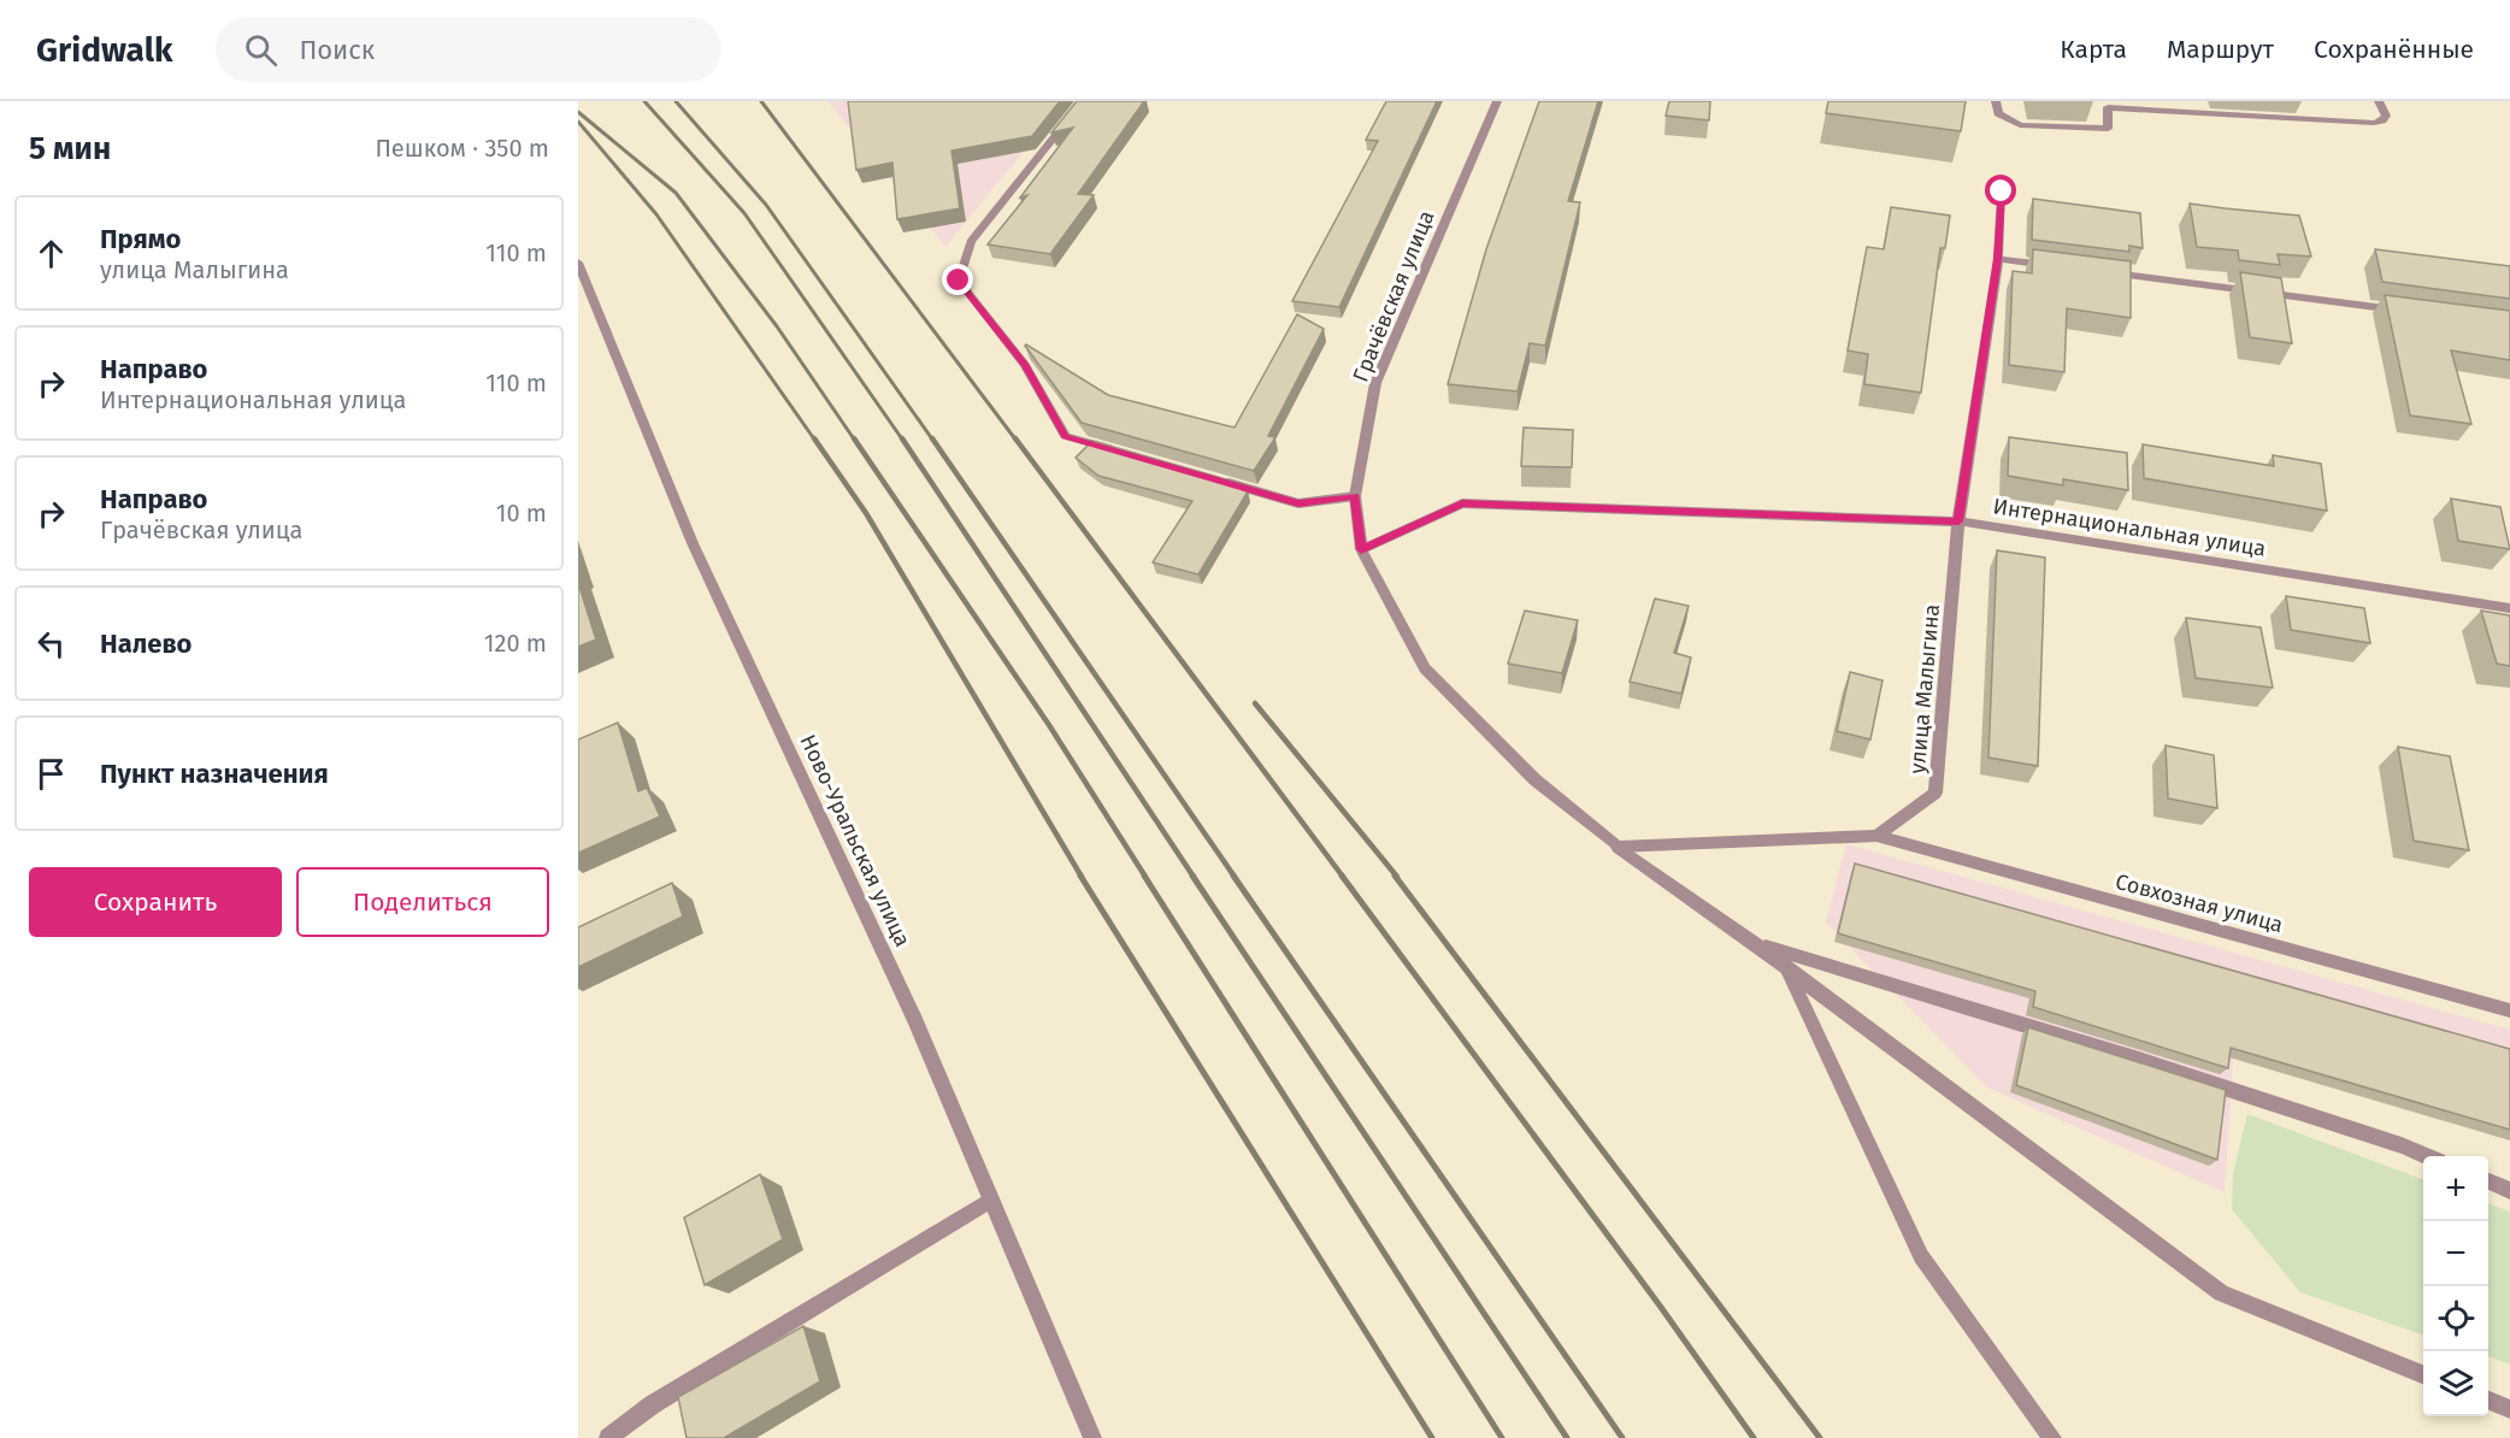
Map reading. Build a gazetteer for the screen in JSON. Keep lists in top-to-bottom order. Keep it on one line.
{"streets":{"street":["Грачёвская улица","Интернациональная улица","улица Малыгина","Ново-Уральская улица","Совхозная улица"]},"crossings":[["Грачёвская улица","Интернациональная улица"],["Интернациональная улица","улица Малыгина"],["улица Малыгина","Совхозная улица"]],"page":{"header":"Gridwalk","search":"Поиск","nav":["Карта","Маршрут","Сохранённые"],"heading":["5 мин","Пешком · 350 m"],"list":[["Прямо","улица Малыгина","110 m"],["Направо","Интернациональная улица","110 m"],["Направо","Грачёвская улица","10 m"],["Налево","120 m"],"Пункт назначения"],"buttons":["Сохранить","Поделиться"],"map_buttons":["+","−"]}}
